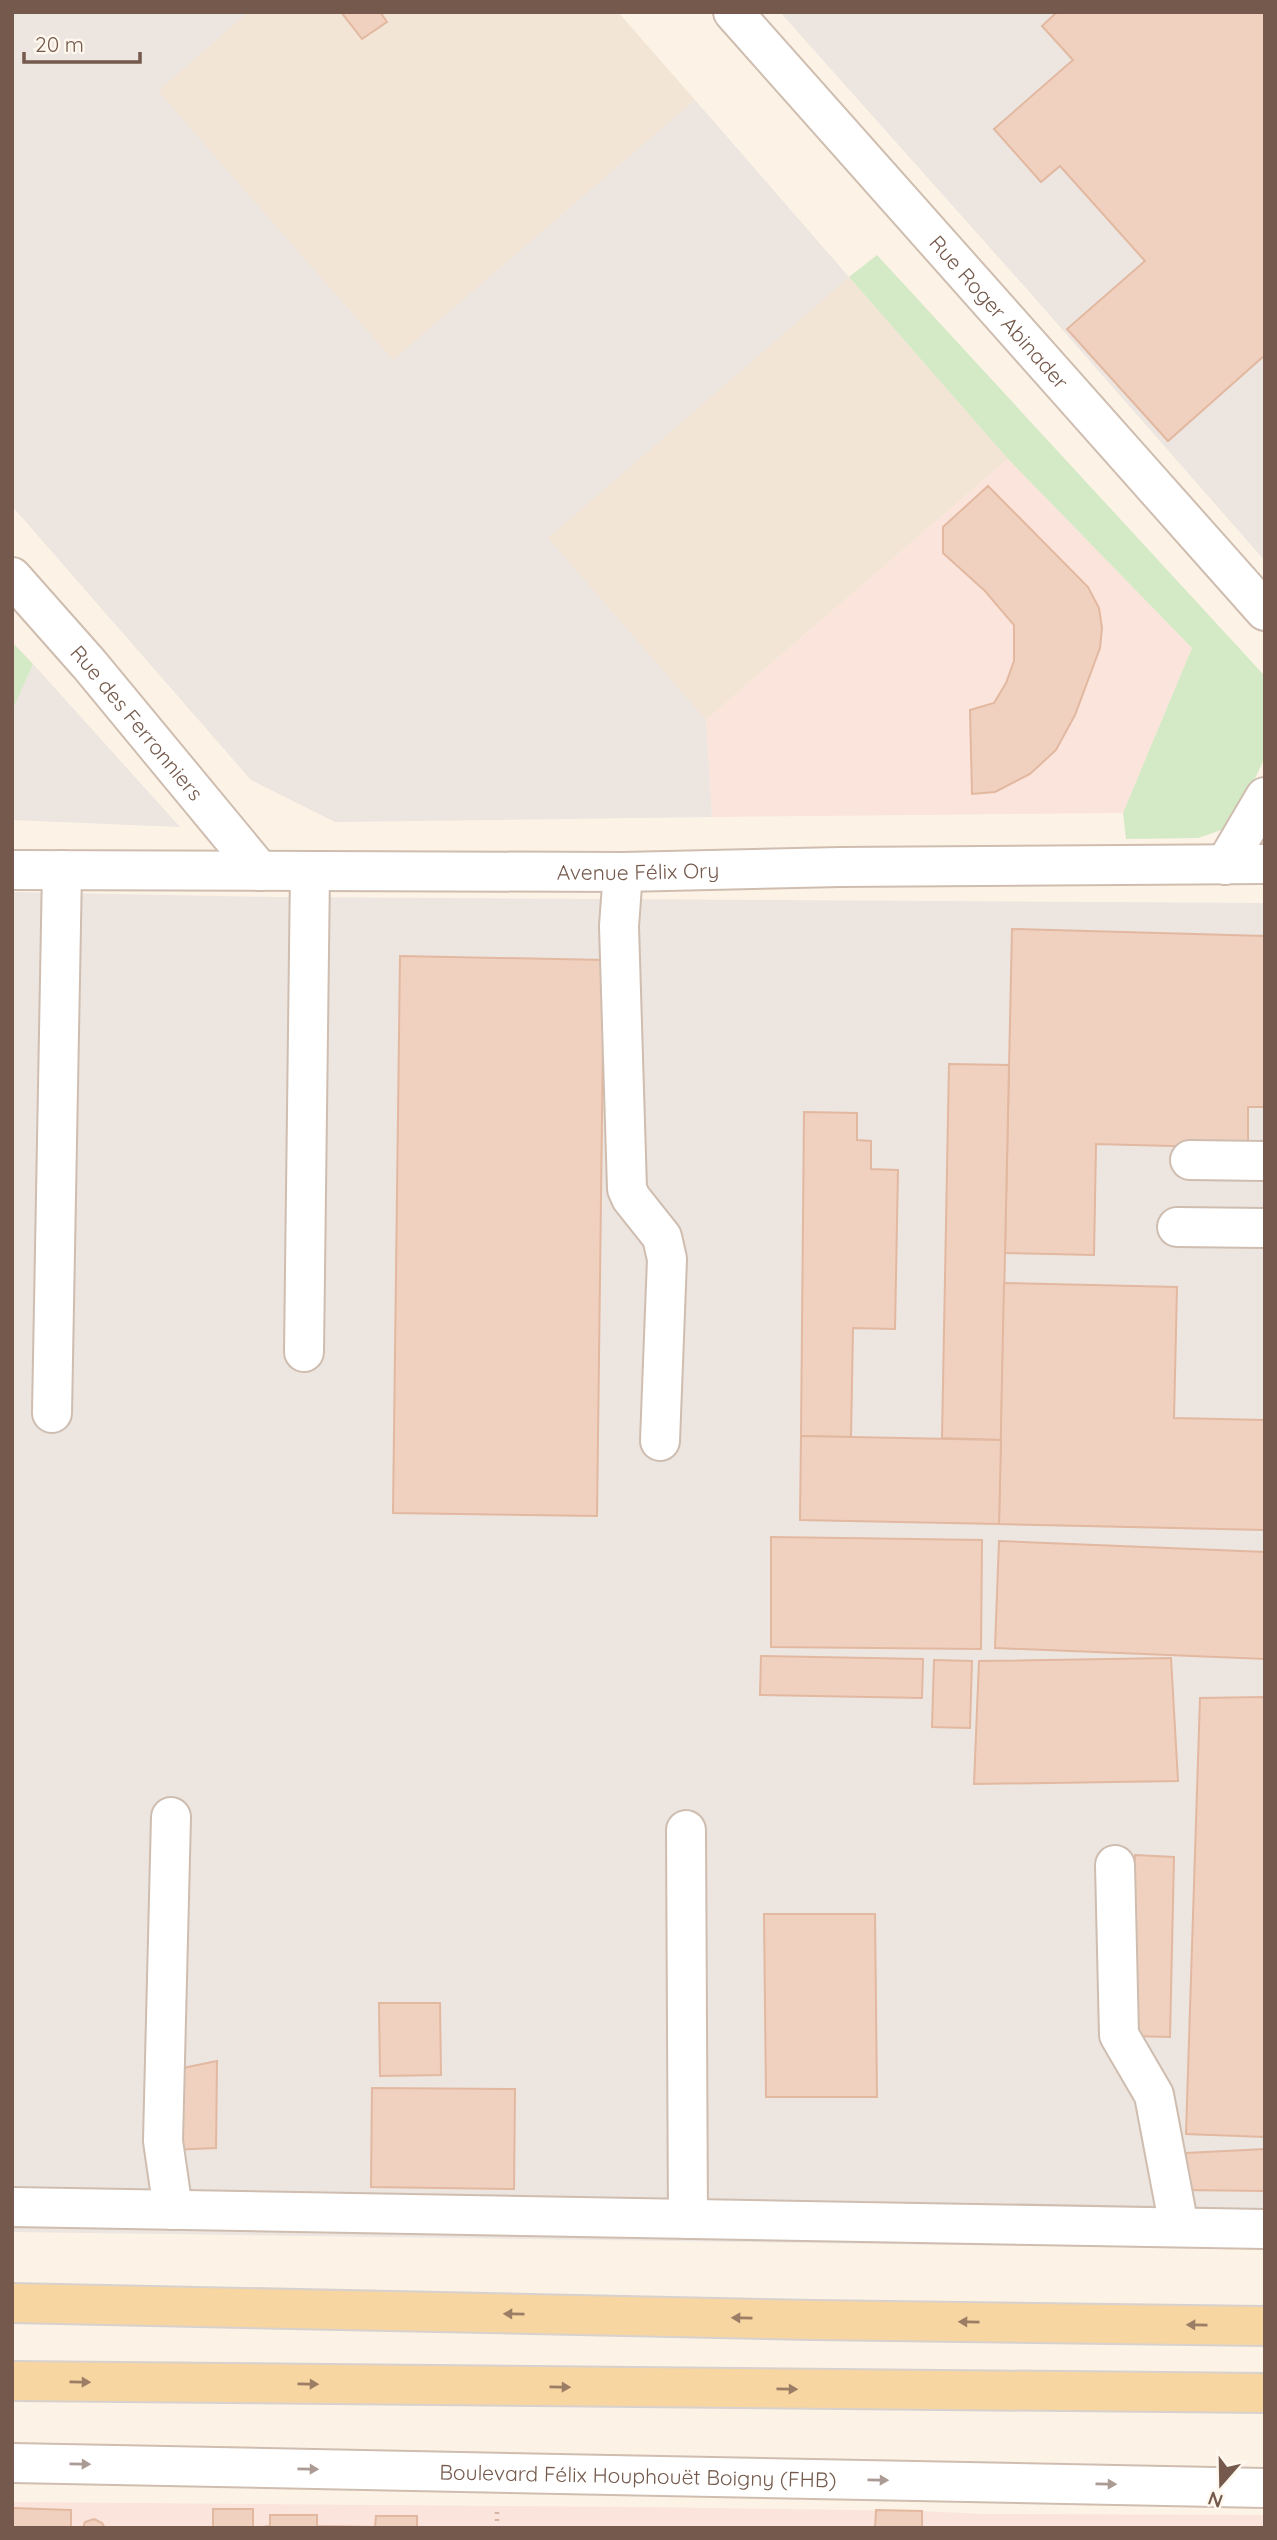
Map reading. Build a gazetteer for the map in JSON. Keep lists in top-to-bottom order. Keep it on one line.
{"streets":{"street":["Rue Roger Abinader","Rue des Ferronniers","Avenue Félix Ory","Boulevard Félix Houphouët Boigny (FHB)"]},"crossings":[["Rue des Ferronniers","Avenue Félix Ory"]],"scale_bar":"20 m","north":"bottom"}
